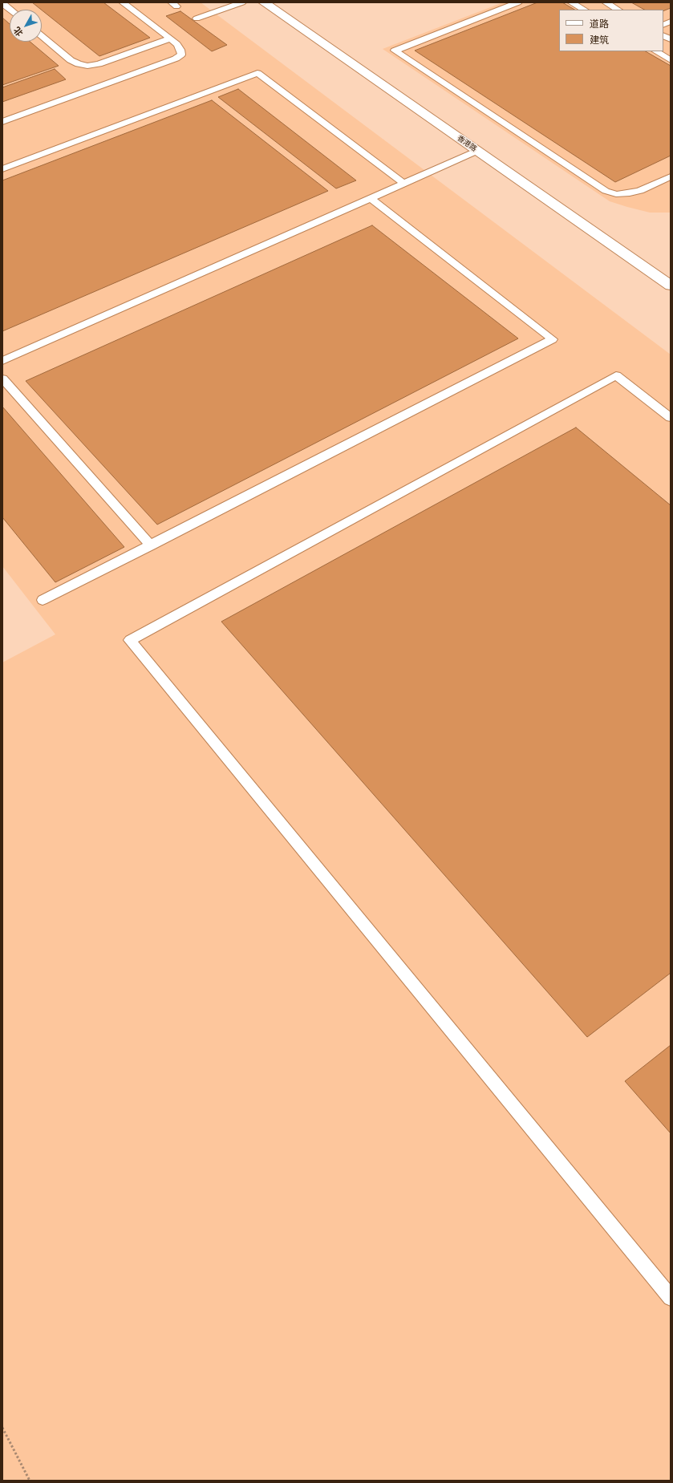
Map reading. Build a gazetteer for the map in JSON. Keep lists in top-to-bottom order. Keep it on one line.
{"streets":{"street":["香港路"]},"legend":["道路","建筑"],"north":"bottom left"}
